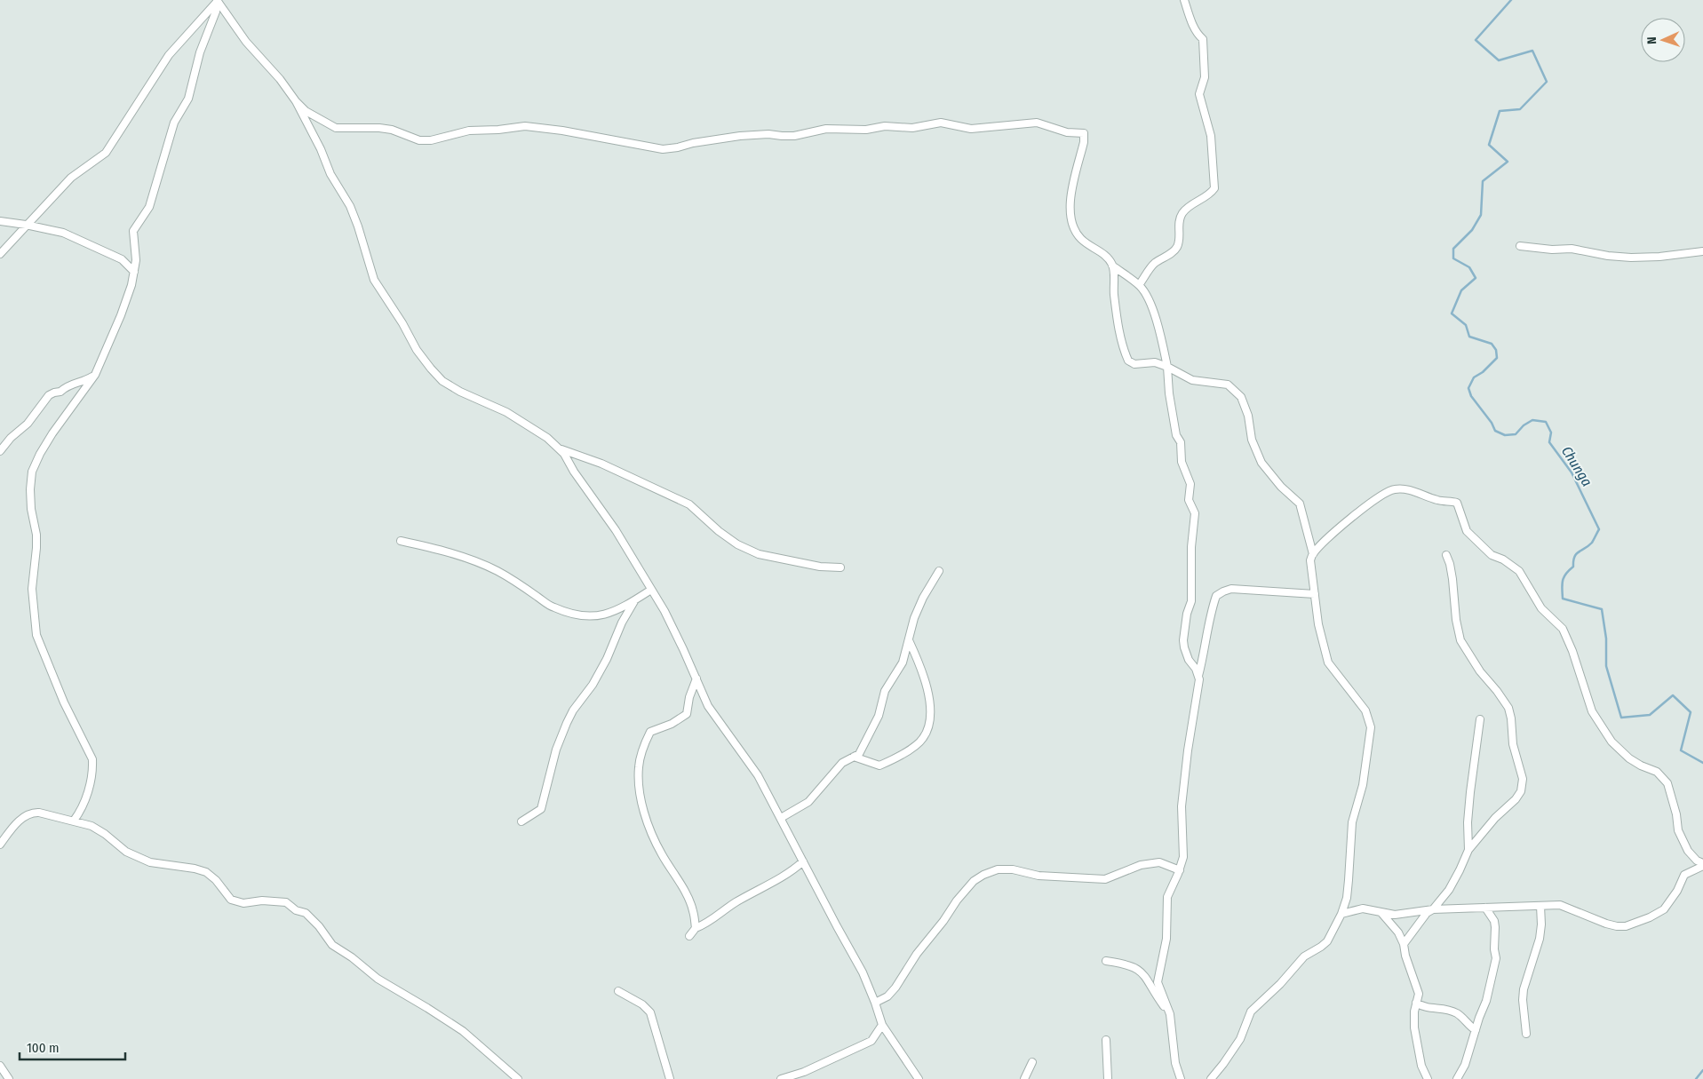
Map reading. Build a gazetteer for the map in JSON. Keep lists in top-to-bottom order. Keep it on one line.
{"water":["Chunga"],"scale_bar":"100 m","north":"left"}
